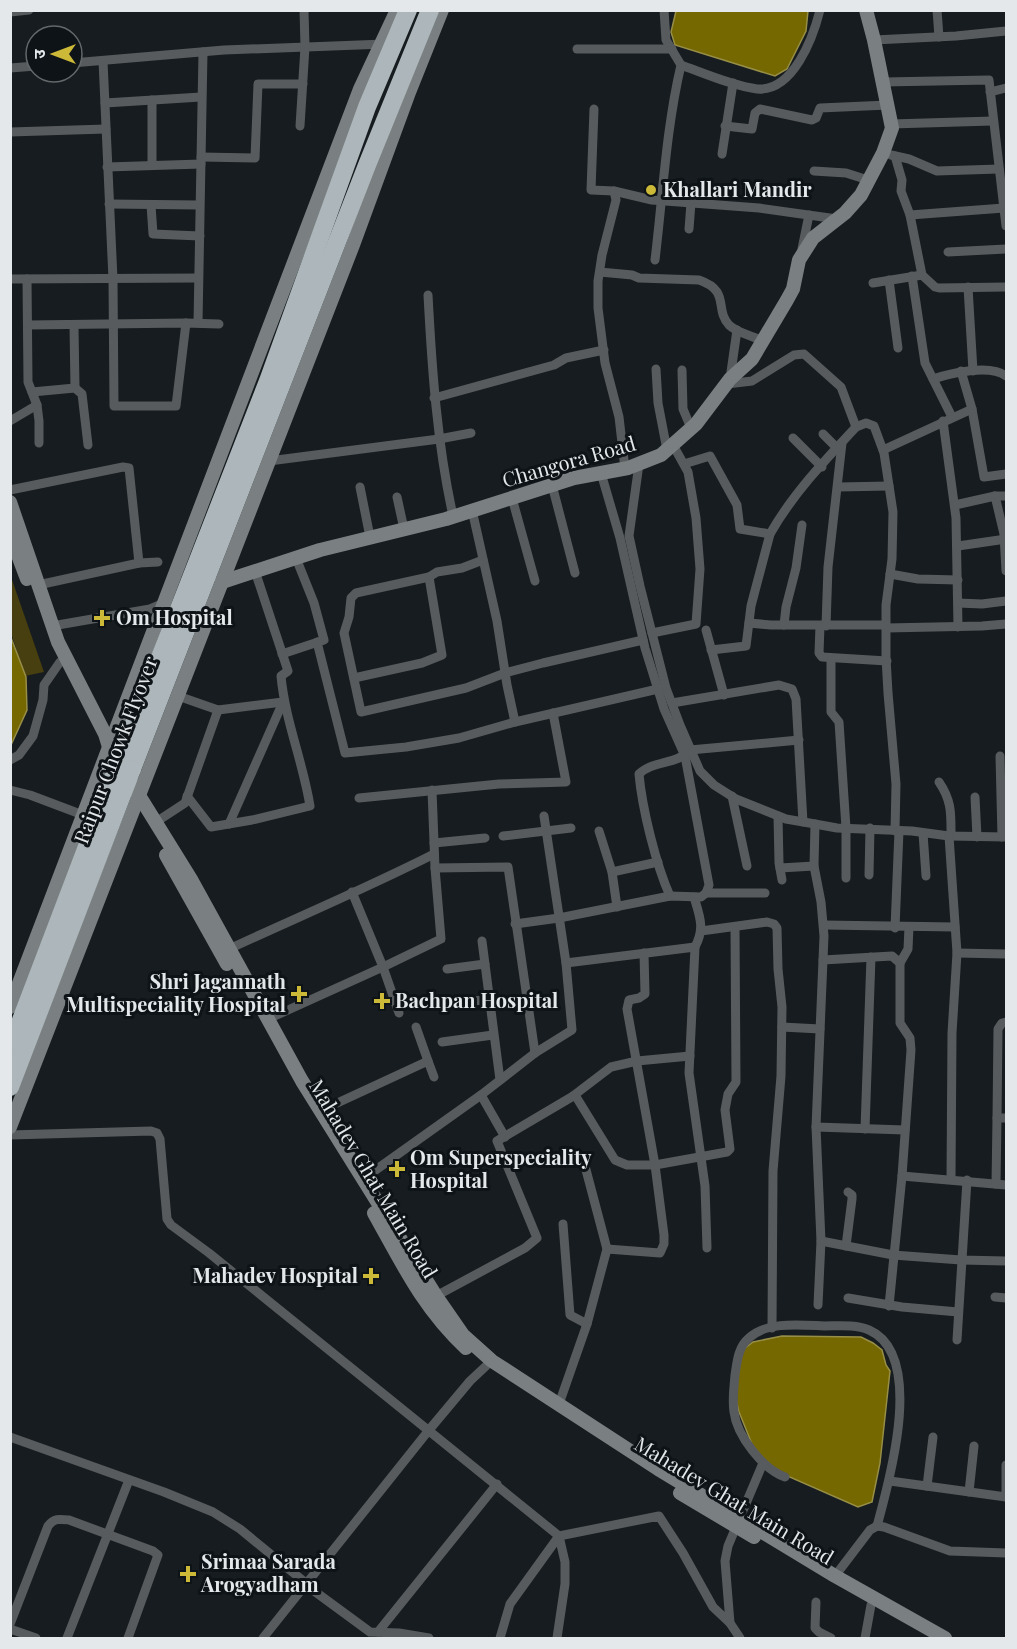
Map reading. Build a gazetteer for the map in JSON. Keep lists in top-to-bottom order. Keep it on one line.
{"streets":{"highway":["Raipur Chowk Flyover"],"street":["Changora Road","Mahadev Ghat Main Road"]},"places":{"other":["Khallari Mandir"],"health":["Om Hospital","Shri Jagannath Multispeciality Hospital","Bachpan Hospital","Om Superspeciality Hospital","Mahadev Hospital","Srimaa Sarada Arogyadham"]},"north":"left"}
